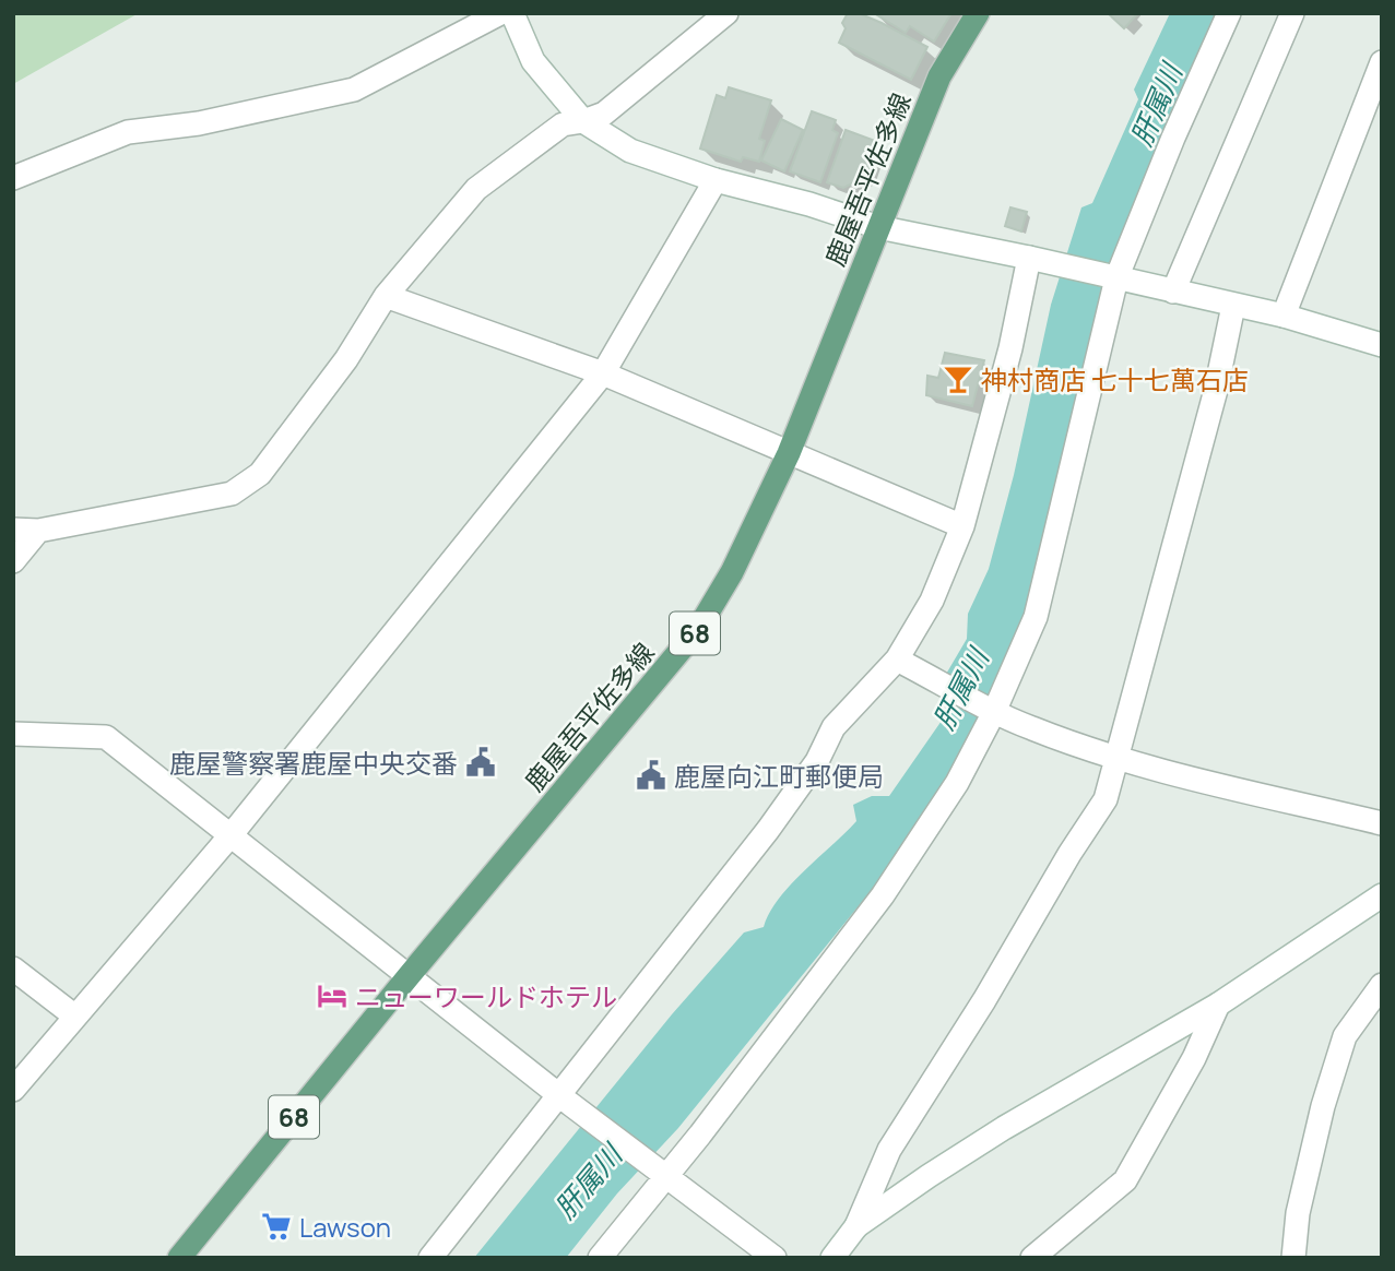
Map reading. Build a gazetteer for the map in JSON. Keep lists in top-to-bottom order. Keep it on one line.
{"streets":{"main road":["鹿屋吾平佐多線","68"]},"water":["肝属川"],"places":{"bar":["神村商店 七十七萬石店"],"public building":["鹿屋警察署鹿屋中央交番","鹿屋向江町郵便局"],"hotel":["ニューワールドホテル"],"supermarket":["Lawson"]}}
